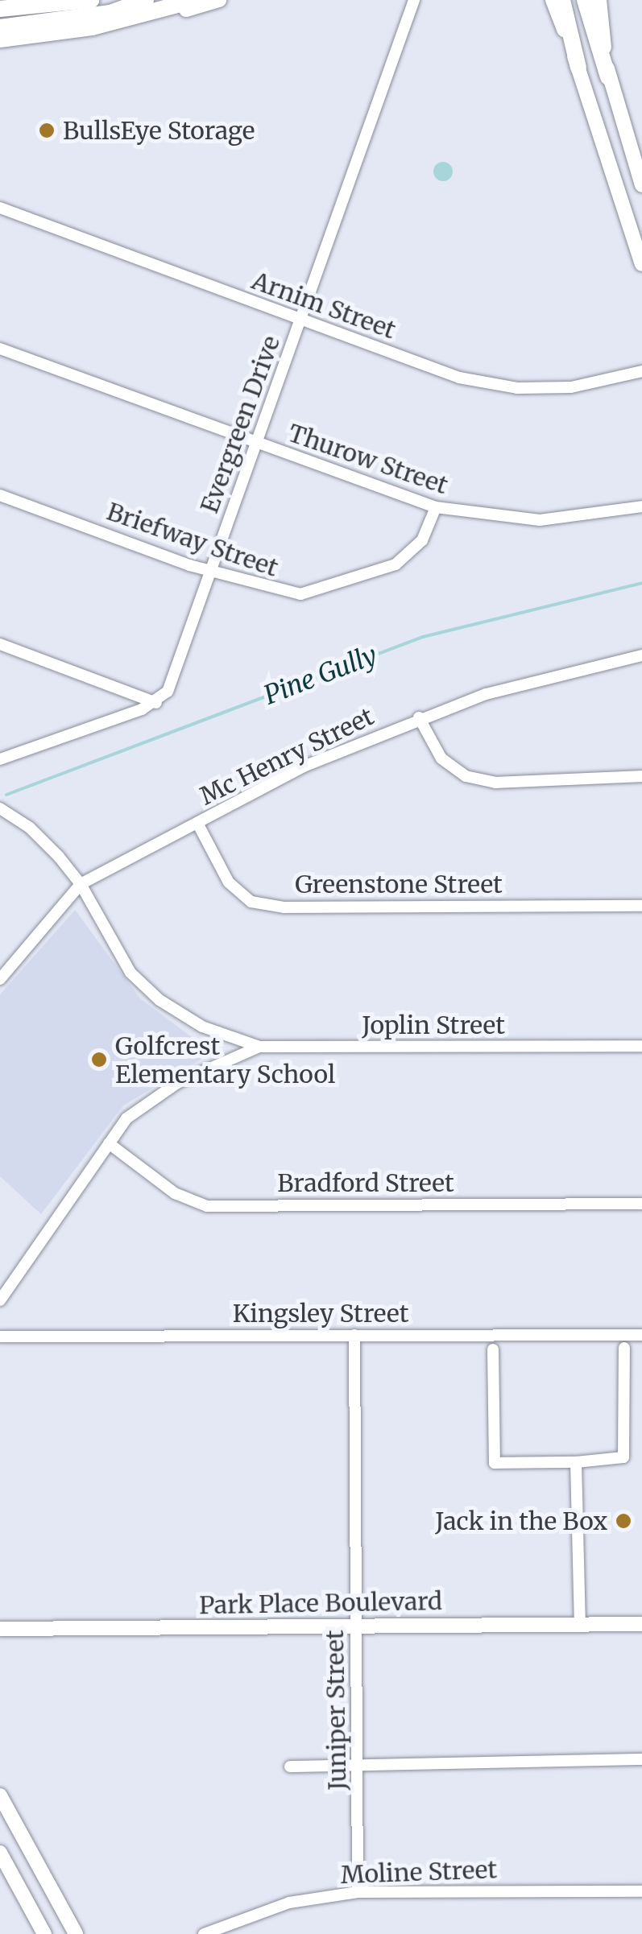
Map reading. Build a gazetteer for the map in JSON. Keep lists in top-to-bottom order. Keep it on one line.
{"streets":{"main road":["Park Place Boulevard"],"street":["Arnim Street","Evergreen Drive","Thurow Street","Briefway Street","Mc Henry Street","Greenstone Street","Joplin Street","Bradford Street","Kingsley Street","Juniper Street","Moline Street"]},"crossings":[["Arnim Street","Evergreen Drive"],["Evergreen Drive","Thurow Street"],["Evergreen Drive","Briefway Street"],["Thurow Street","Briefway Street"],["Mc Henry Street","Greenstone Street"],["Joplin Street","Bradford Street"],["Kingsley Street","Juniper Street"],["Park Place Boulevard","Juniper Street"],["Juniper Street","Moline Street"]],"water":["Pine Gully"],"places":["BullsEye Storage","Golfcrest Elementary School","Jack in the Box"]}
